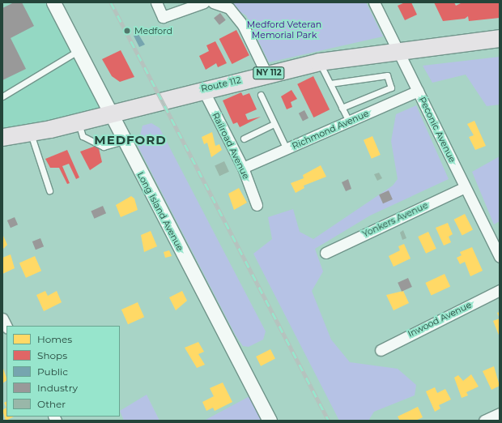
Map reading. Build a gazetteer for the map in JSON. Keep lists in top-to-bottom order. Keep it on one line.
{"streets":{"main road":["NY 112","Route 112"],"street":["Richmond Avenue","Peconic Avenue","Railroad Avenue","Long Island Avenue","Yonkers Avenue","Inwood Avenue"]},"crossings":[["Route 112","Peconic Avenue"],["Route 112","Railroad Avenue"],["Route 112","Long Island Avenue"],["Richmond Avenue","Peconic Avenue"],["Richmond Avenue","Railroad Avenue"],["Peconic Avenue","Yonkers Avenue"]],"districts":["MEDFORD"],"parks":["Medford Veteran Memorial Park"],"places":["Medford"],"legend":["Homes","Shops","Public","Industry","Other"]}
